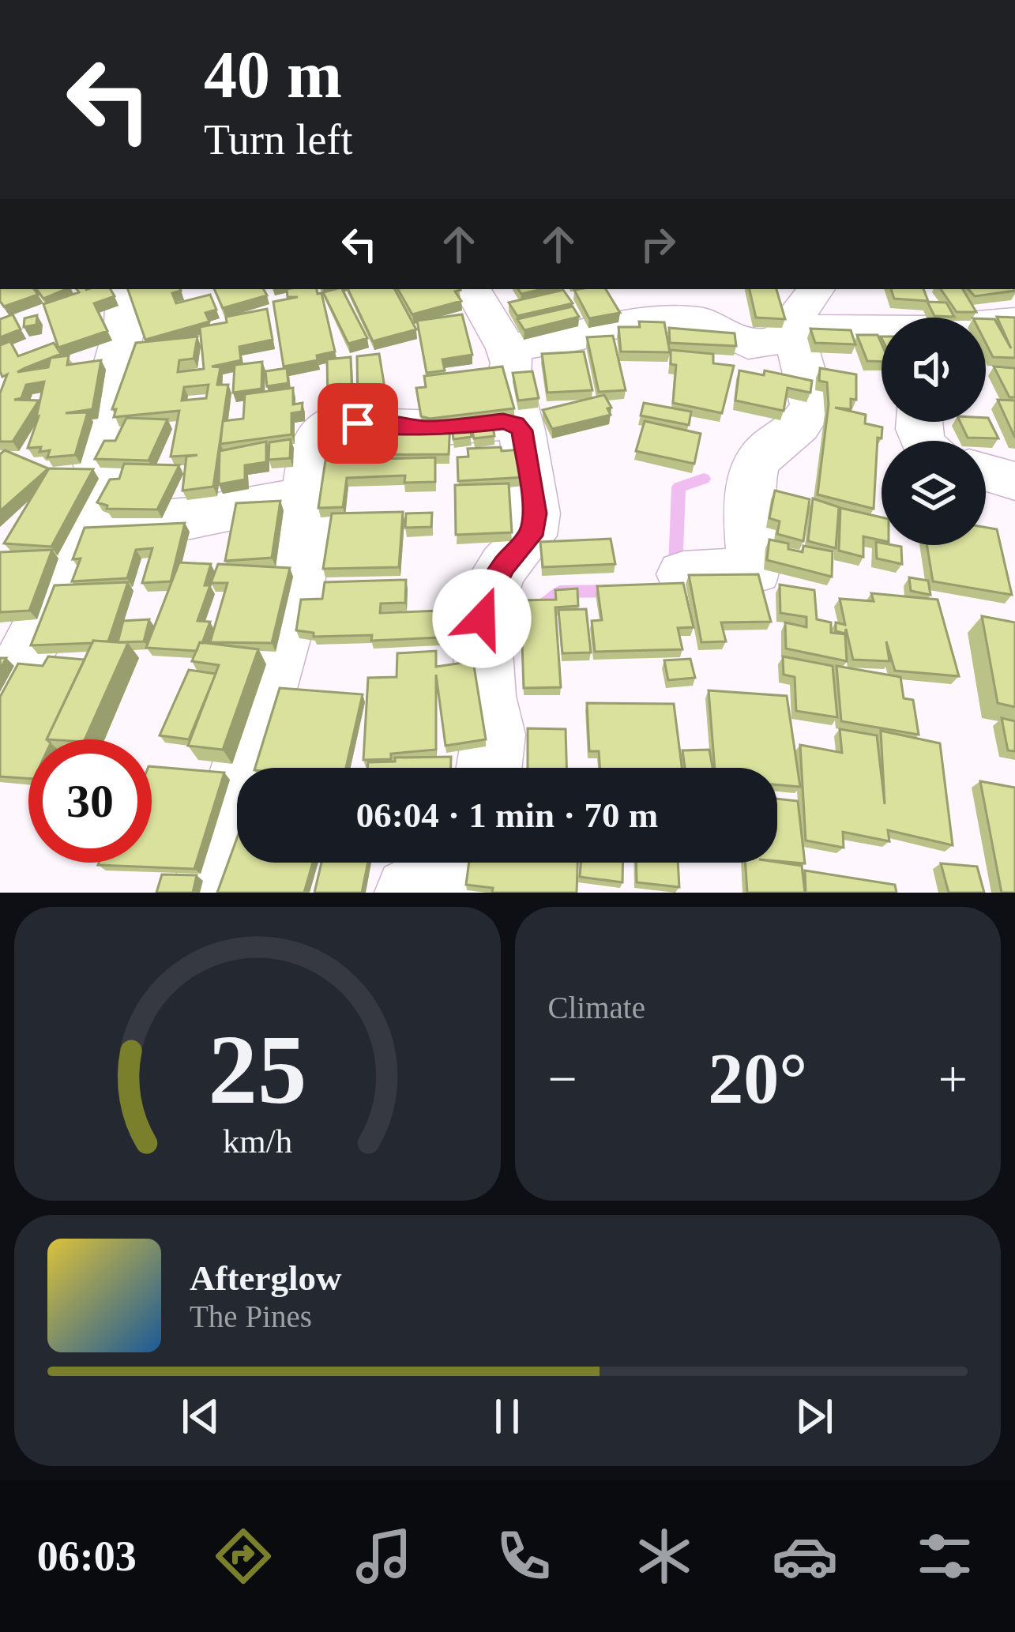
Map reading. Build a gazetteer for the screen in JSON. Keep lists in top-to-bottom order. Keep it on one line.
{"page":{"turn":["40 m","Turn left"],"limit":"30","trip":"06:04 · 1 min · 70 m","tile":"Climate","heat":["−","20°","+"],"song":["Afterglow","The Pines"],"tabs":"06:03","gauge":["25","km/h"]}}
